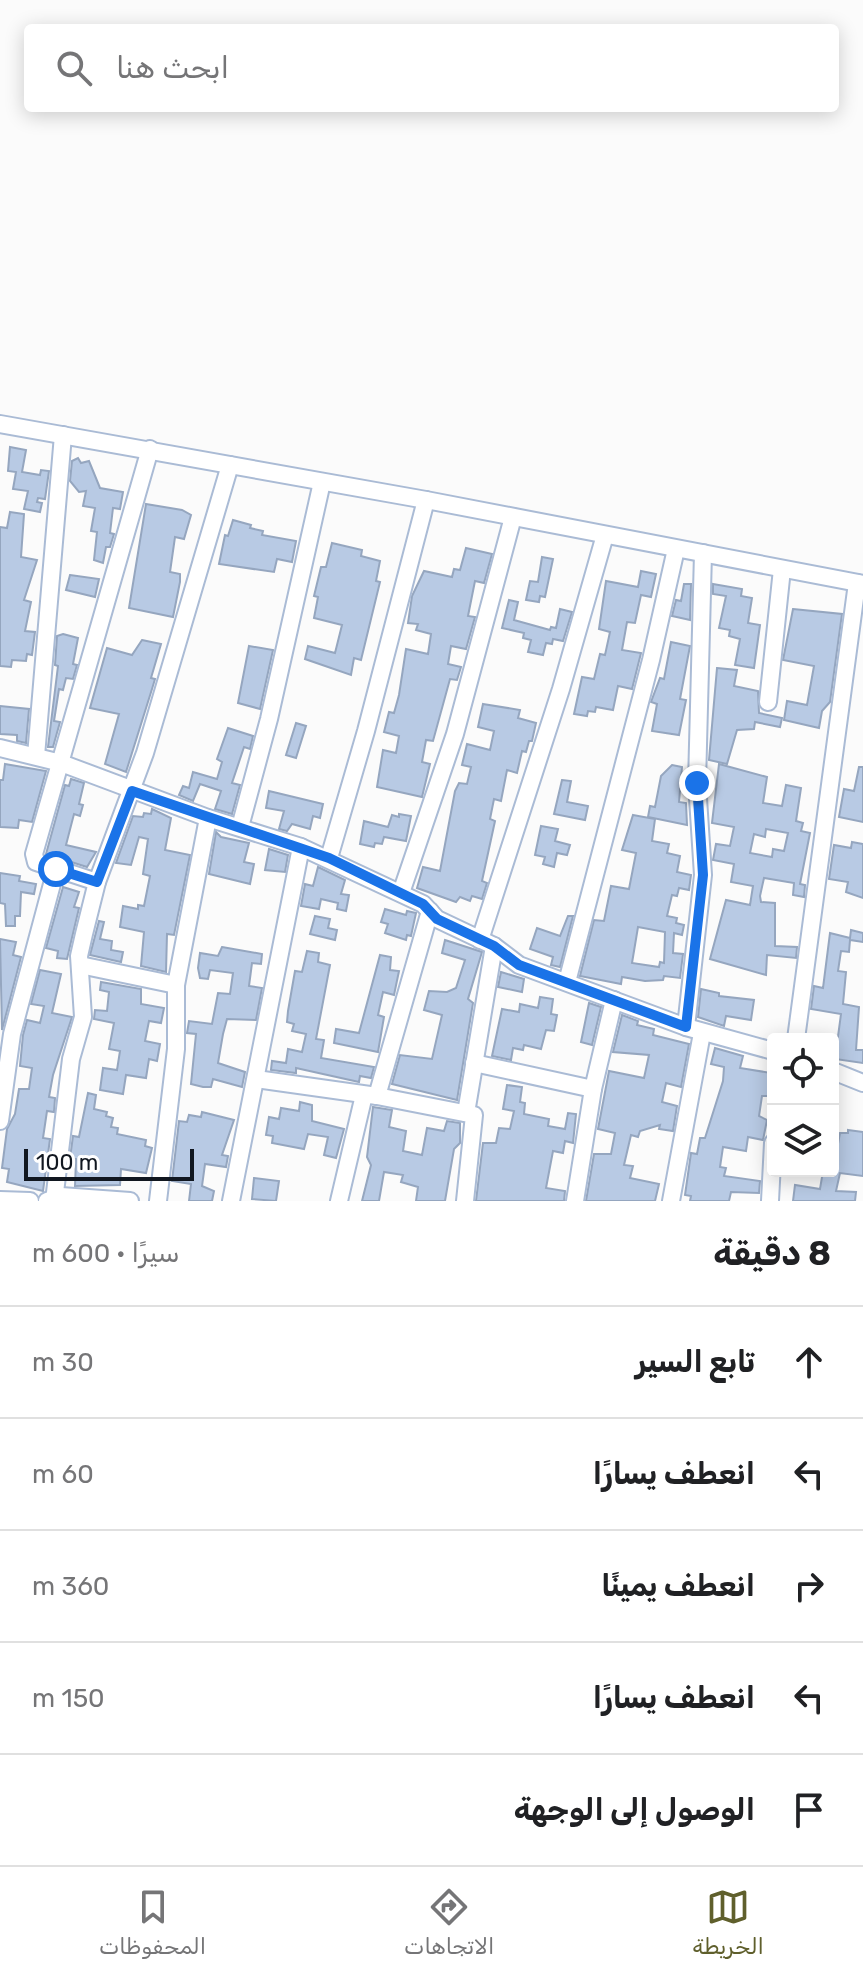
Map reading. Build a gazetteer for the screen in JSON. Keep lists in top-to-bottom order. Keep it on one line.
{"scale_bar":"100 m","page":{"search":"ابحث هنا","scale":"100 m","heading":["8 دقيقة","سيرًا · 600 m"],"list":[["تابع السير","30 m"],["انعطف يسارًا","60 m"],["انعطف يمينًا","360 m"],["انعطف يسارًا","150 m"],"الوصول إلى الوجهة"],"nav":["الخريطة","الاتجاهات","المحفوظات"]}}
